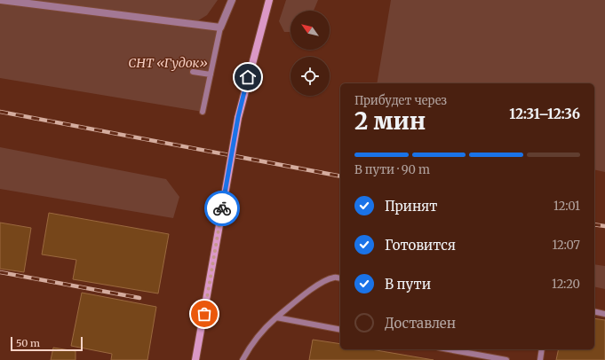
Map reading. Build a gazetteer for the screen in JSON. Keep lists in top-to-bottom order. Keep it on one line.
{"parks":["СНТ «Гудок»"],"scale_bar":"50 m","north":"top left","page":{"heading":["2 мин","Прибудет через","12:31–12:36"],"bar":"В пути · 90 m","list":[["Принят","12:01"],["Готовится","12:07"],["В пути","12:20"],"Доставлен"],"scale":"50 m"}}
